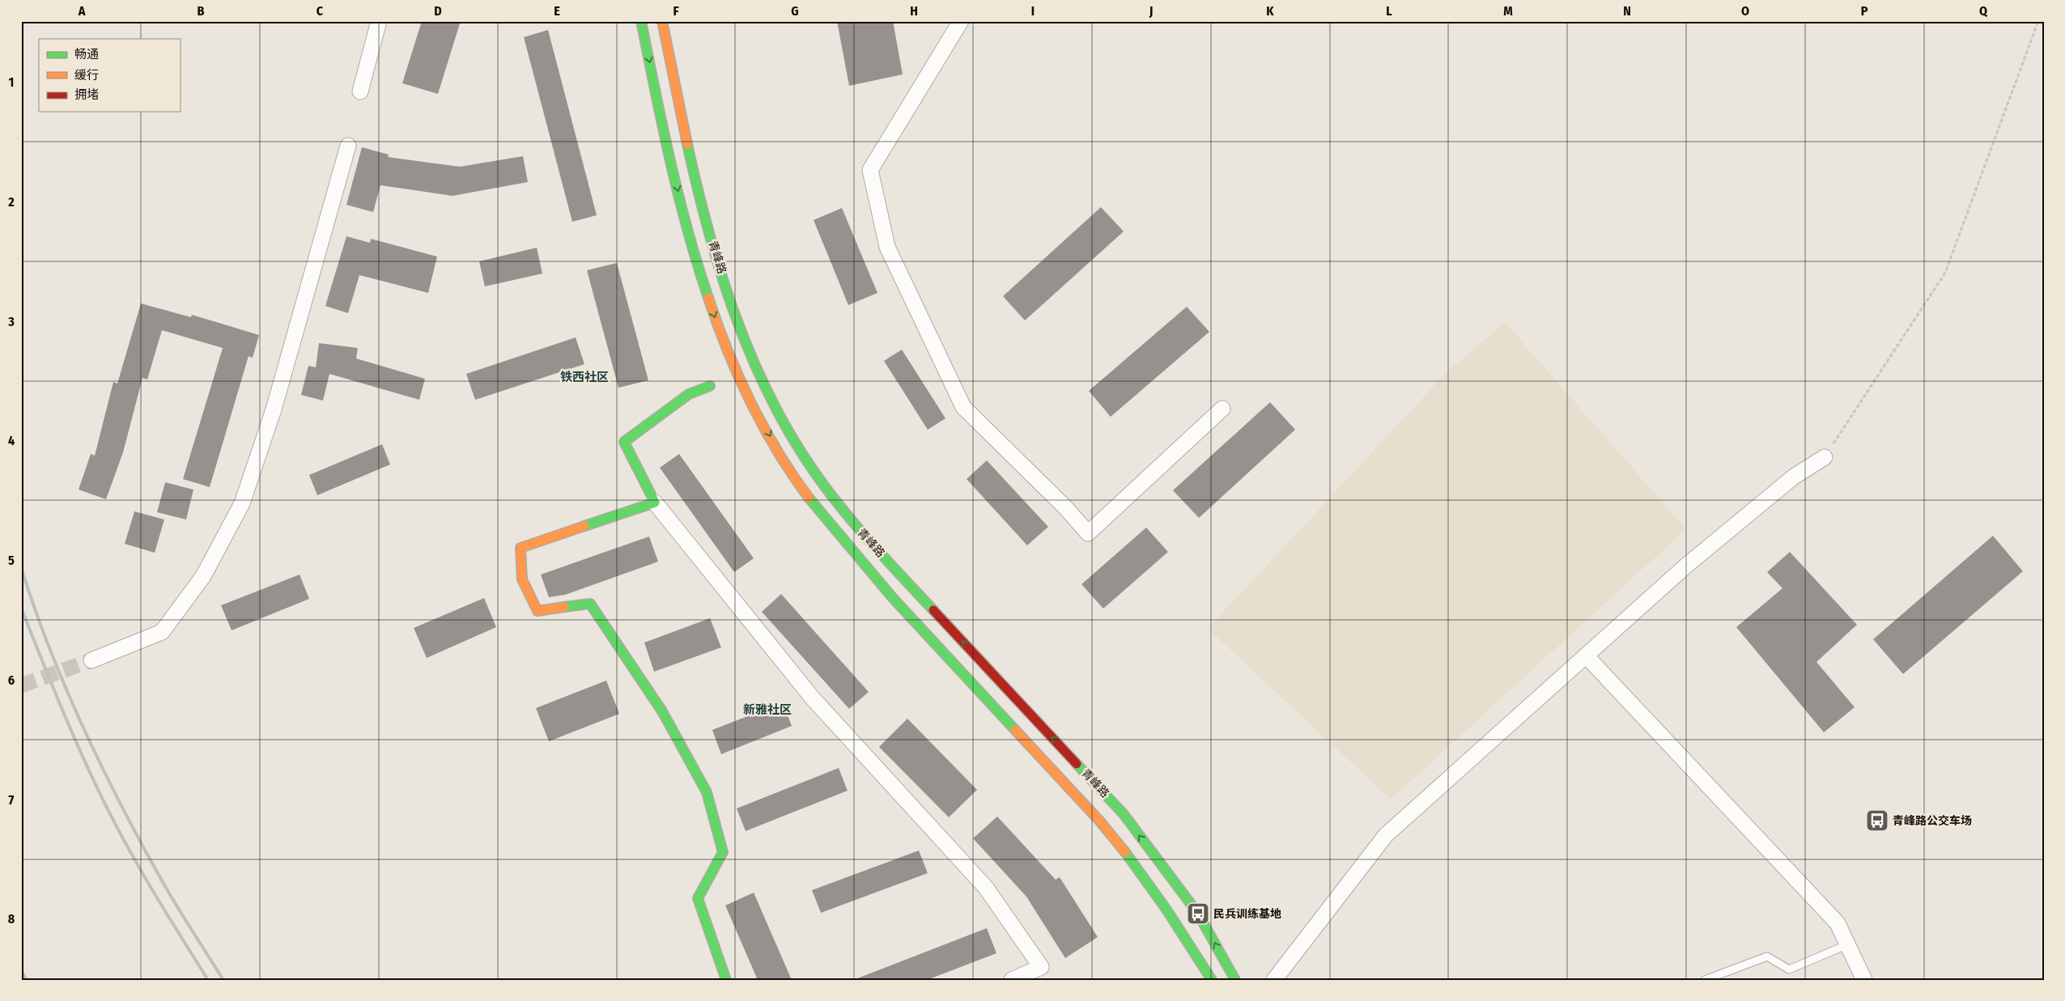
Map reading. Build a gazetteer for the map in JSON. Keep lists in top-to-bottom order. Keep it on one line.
{"streets":{"main road":["青峰路"]},"districts":["铁西社区","新雅社区"],"places":{"bus stop":["青峰路公交车场","民兵训练基地"]},"legend":["畅通","缓行","拥堵"],"grid":{"columns":["A","B","C","D","E","F","G","H","I","J","K","L","M","N","O","P","Q"],"rows":["1","2","3","4","5","6","7","8"]}}
